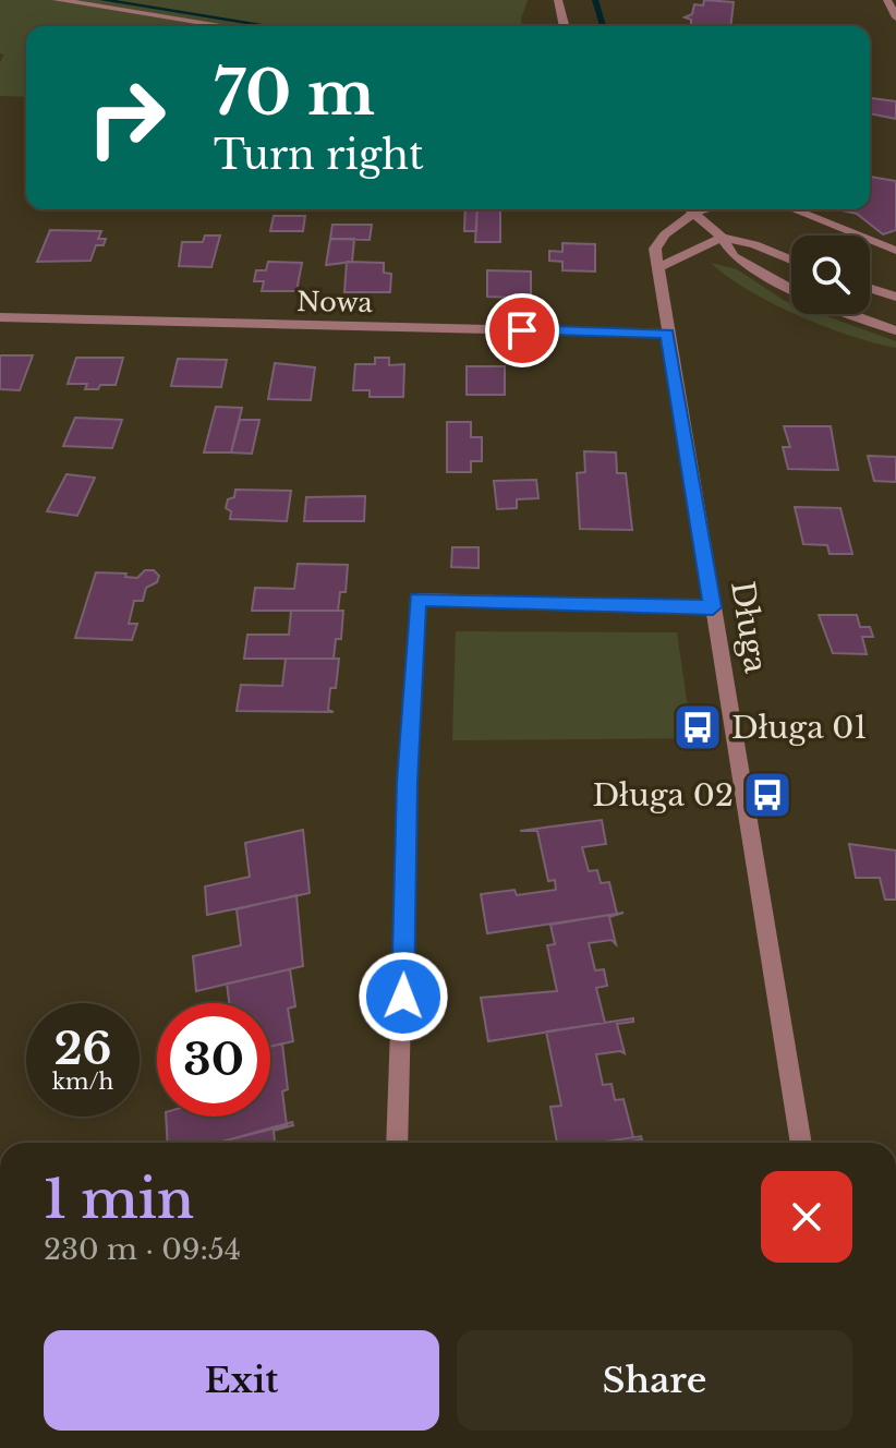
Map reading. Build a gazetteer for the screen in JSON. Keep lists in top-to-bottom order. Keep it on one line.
{"streets":{"street":["Nowa","Długa"]},"crossings":[["Nowa","Długa"]],"places":{"bus stop":["Długa 01","Długa 02"]},"page":{"turn":["70 m","Turn right"],"speed":"26 km/h","limit":"30","heading":["1 min","230 m · 09:54"],"buttons":["Exit","Share"]}}
